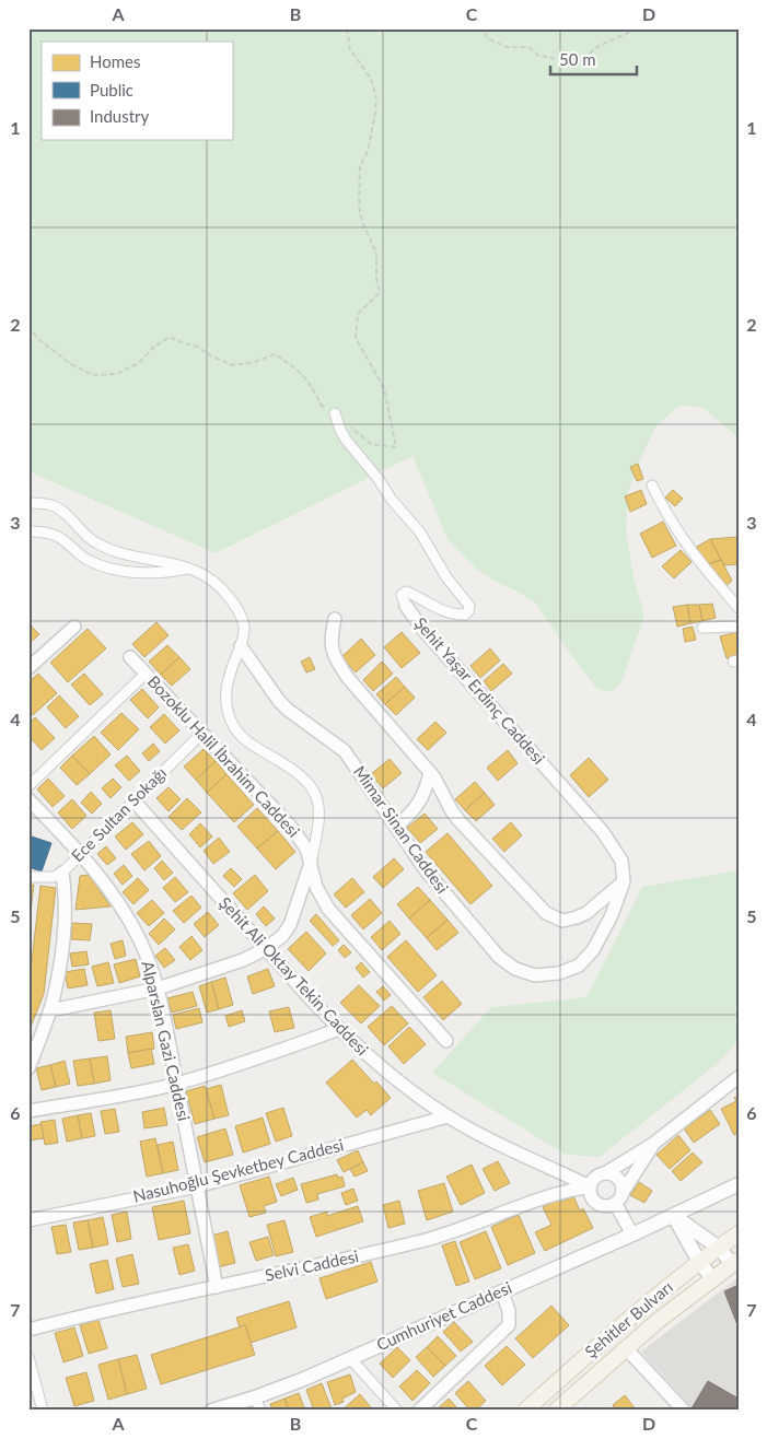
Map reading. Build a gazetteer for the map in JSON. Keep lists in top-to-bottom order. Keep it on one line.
{"streets":{"main road":["Cumhuriyet Caddesi","Şehitler Bulvarı"],"street":["Şehit Yaşar Erdinç Caddesi","Bozoklu Halil İbrahim Caddesi","Ece Sultan Sokağı","Mimar Sinan Caddesi","Şehit Ali Oktay Tekin Caddesi","Alparslan Gazi Caddesi","Nasuhoğlu Şevketbey Caddesi","Selvi Caddesi"]},"crossings":[["Şehit Yaşar Erdinç Caddesi","Mimar Sinan Caddesi"],["Bozoklu Halil İbrahim Caddesi","Ece Sultan Sokağı"],["Ece Sultan Sokağı","Şehit Ali Oktay Tekin Caddesi"],["Ece Sultan Sokağı","Alparslan Gazi Caddesi"],["Şehit Ali Oktay Tekin Caddesi","Nasuhoğlu Şevketbey Caddesi"],["Şehit Ali Oktay Tekin Caddesi","Selvi Caddesi"],["Alparslan Gazi Caddesi","Nasuhoğlu Şevketbey Caddesi"],["Alparslan Gazi Caddesi","Selvi Caddesi"]],"legend":["Homes","Public","Industry"],"scale_bar":"50 m","grid":{"columns":["A","B","C","D"],"rows":["1","2","3","4","5","6","7"]}}
